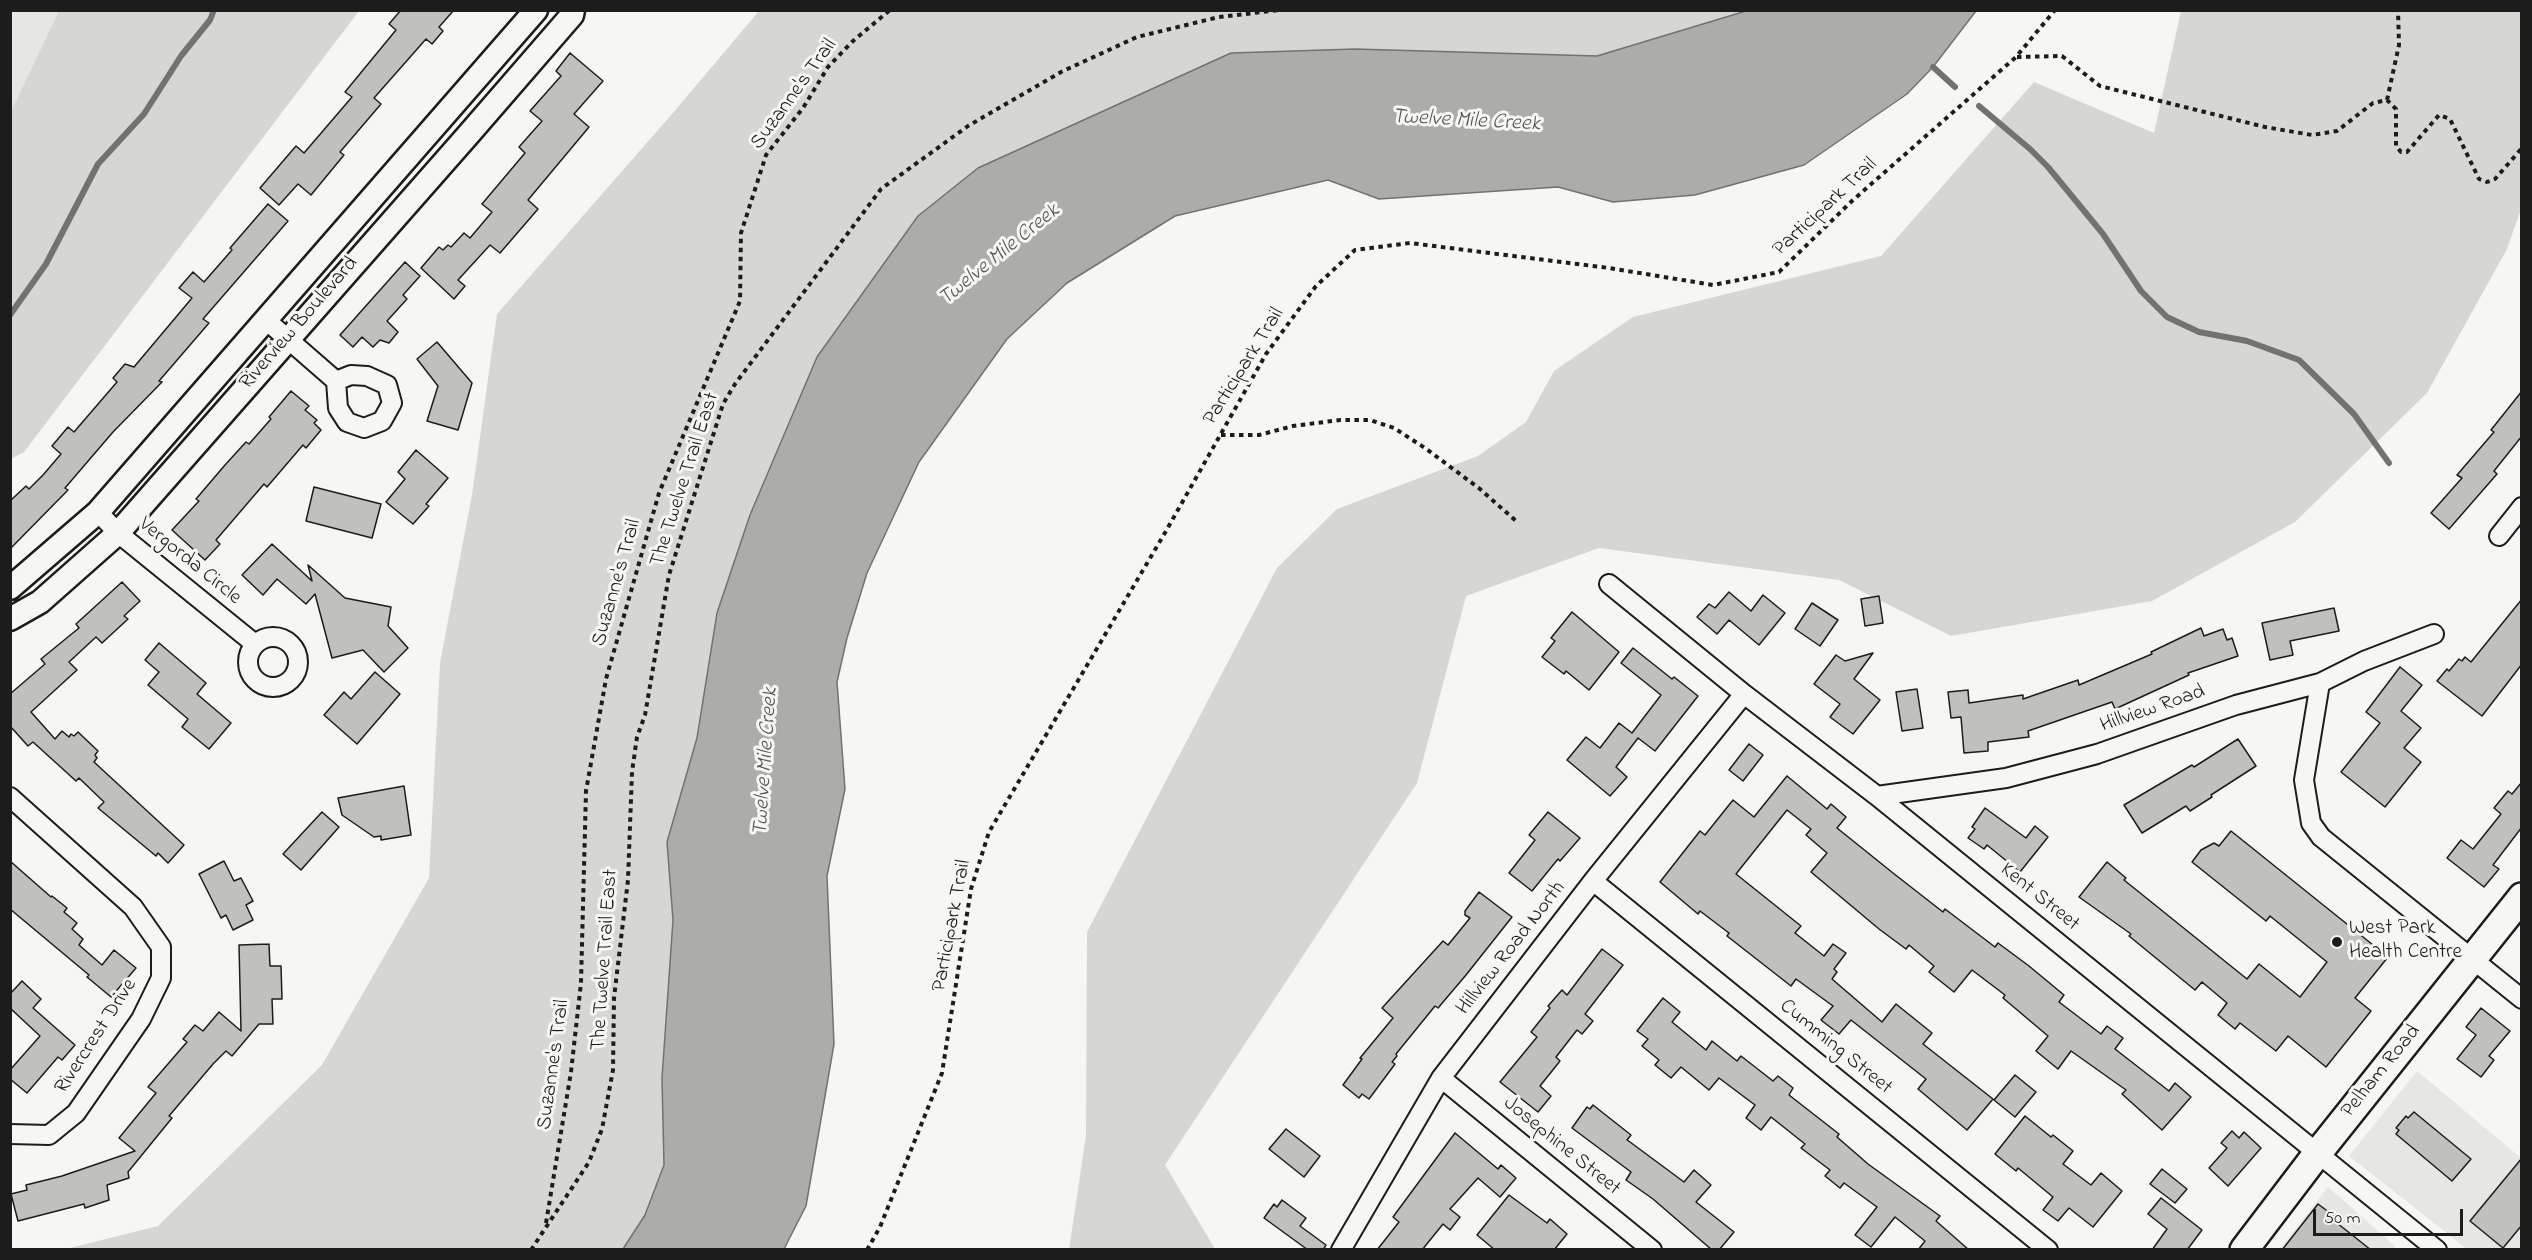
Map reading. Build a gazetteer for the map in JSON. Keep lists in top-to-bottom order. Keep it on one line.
{"streets":{"main road":["Pelham Road"],"street":["Riverview Boulevard","Vergorda Circle","Hillview Road","Kent Street","Hillview Road North","Rivercrest Drive","Cumming Street","Josephine Street"],"path":["Suzanne's Trail","Participark Trail","The Twelve Trail East"]},"crossings":[["Suzanne's Trail","The Twelve Trail East"],["Riverview Boulevard","Vergorda Circle"],["Hillview Road","Kent Street"],["Kent Street","Hillview Road North"],["Kent Street","Pelham Road"],["Hillview Road North","Cumming Street"],["Hillview Road North","Josephine Street"]],"water":["Twelve Mile Creek"],"places":["West Park Health Centre"],"scale_bar":"50 m"}
